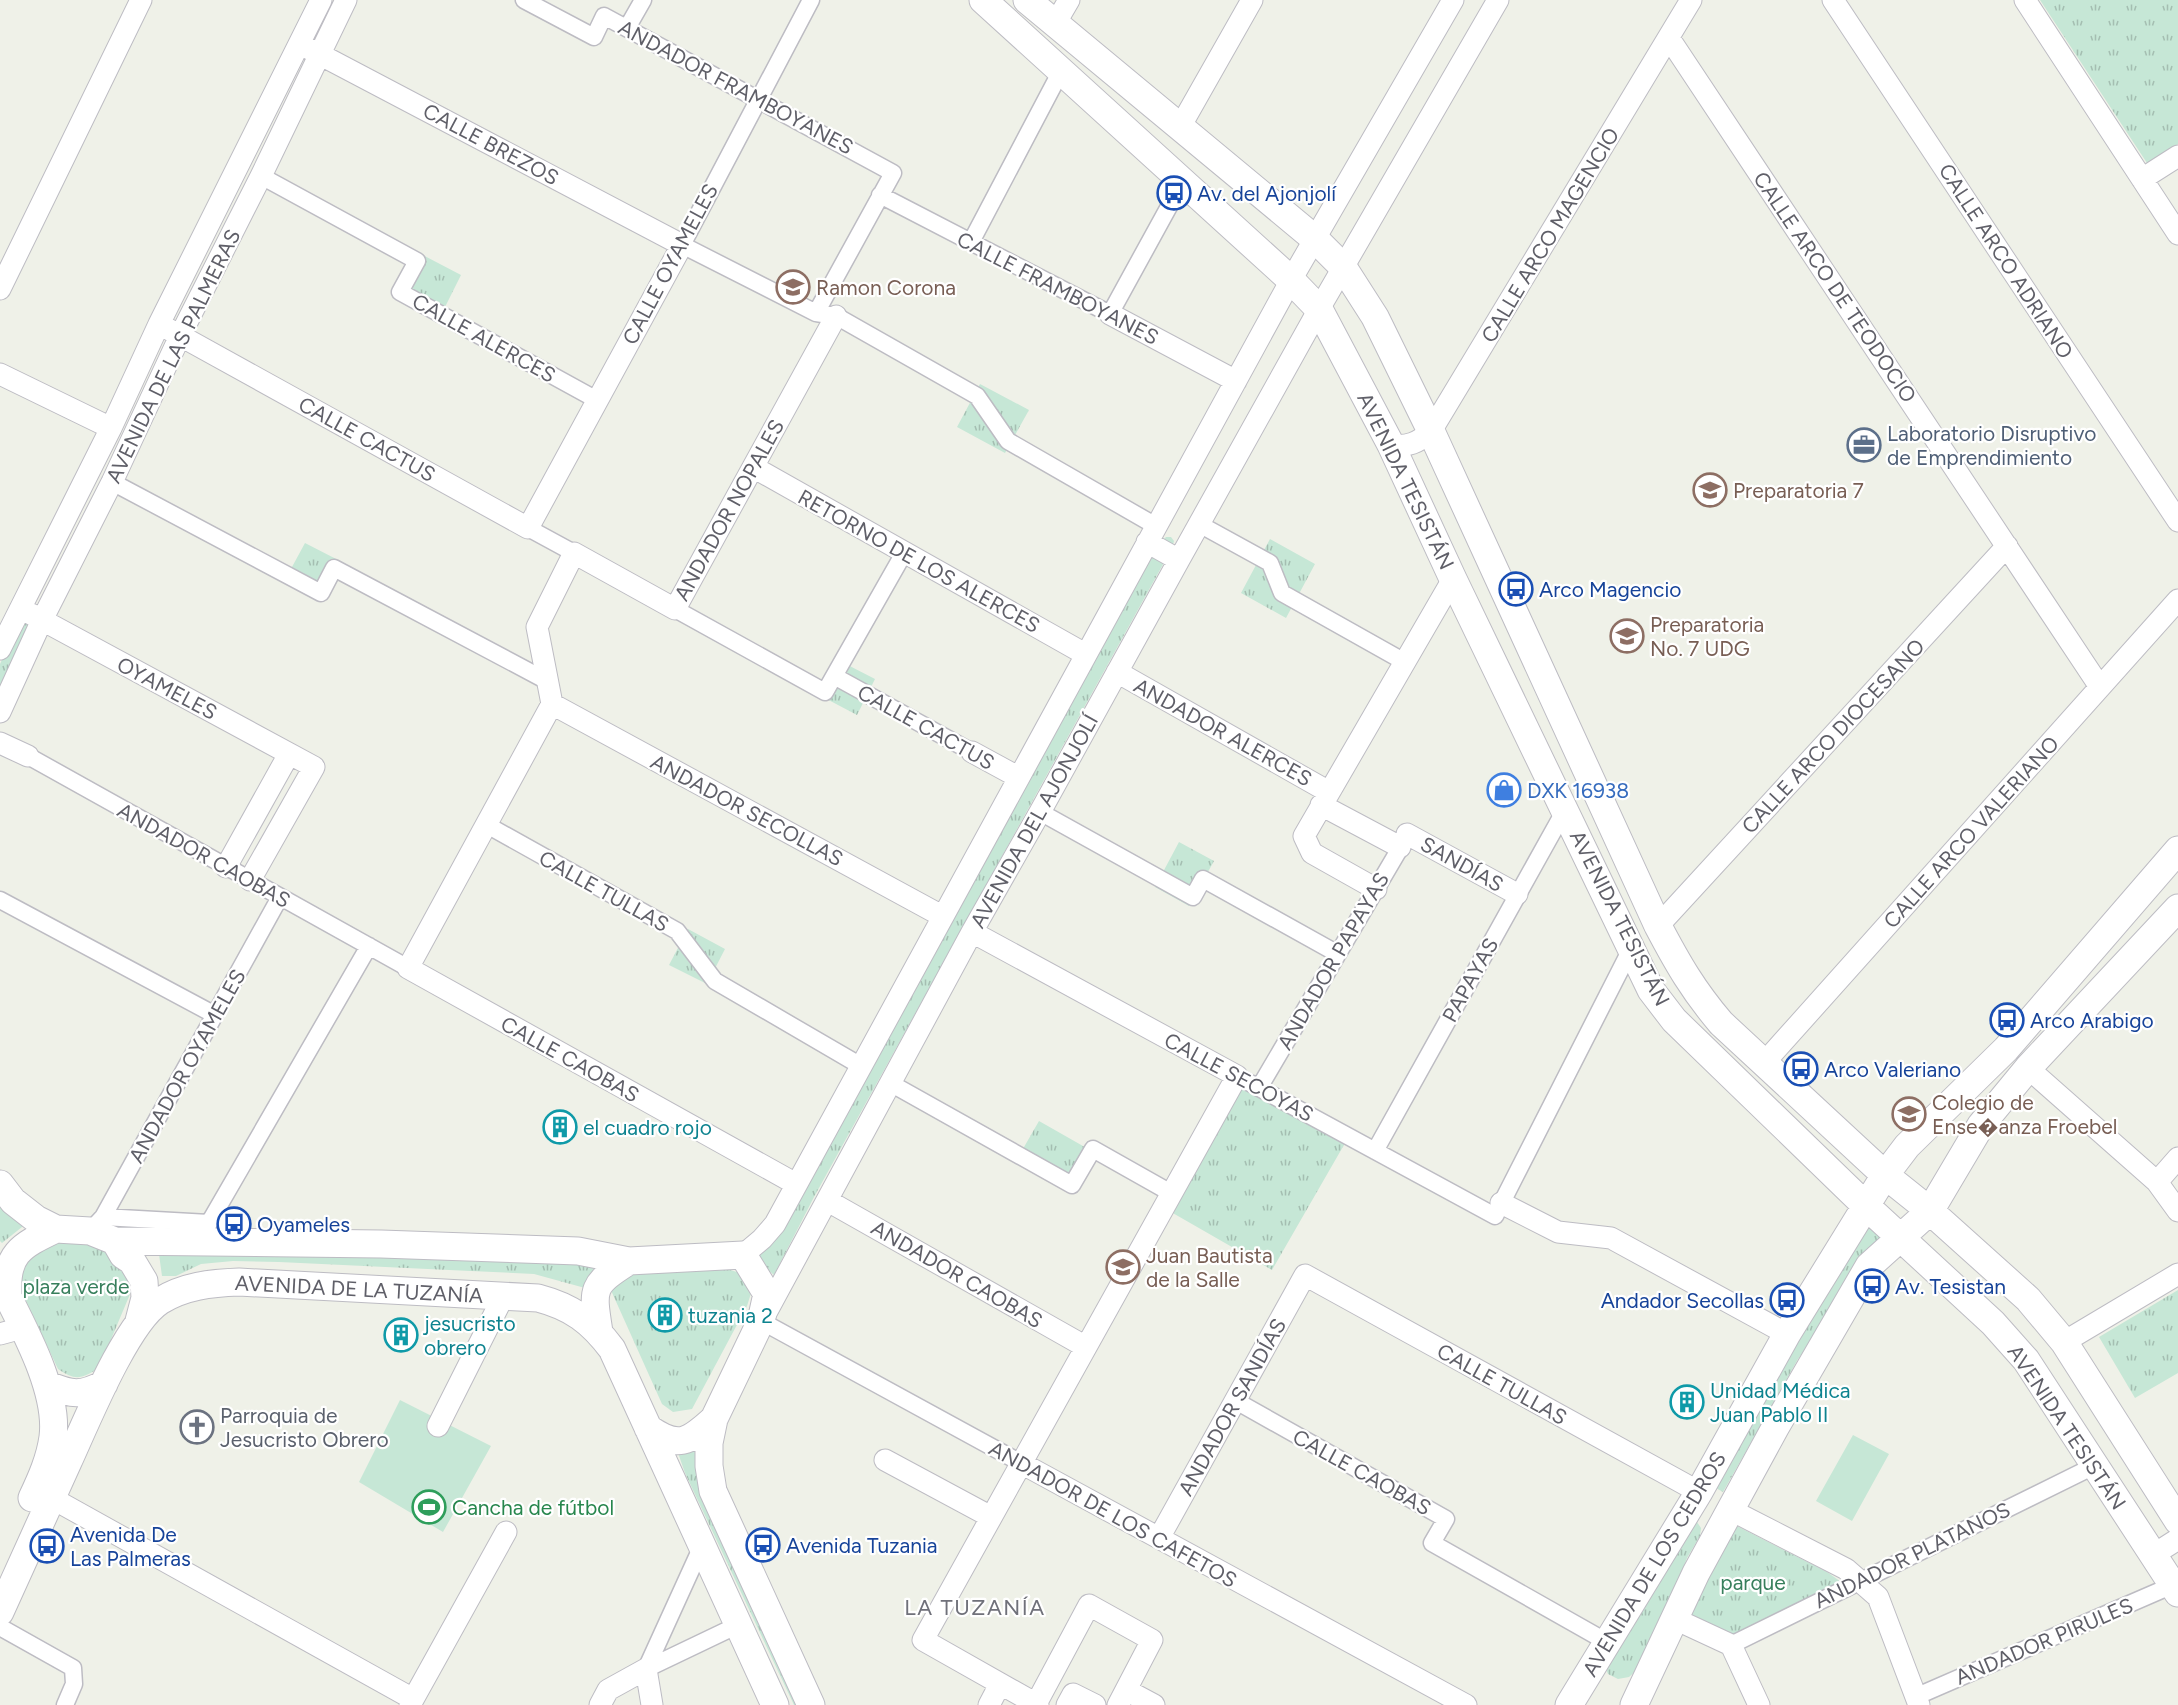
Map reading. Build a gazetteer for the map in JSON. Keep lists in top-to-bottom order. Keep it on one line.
{"streets":{"street":["ANDADOR FRAMBOYANES","CALLE BREZOS","CALLE ARCO MAGENCIO","CALLE ARCO ADRIANO","CALLE OYAMELES","CALLE ARCO DE TEODOCIO","CALLE FRAMBOYANES","CALLE ALERCES","AVENIDA DE LAS PALMERAS","CALLE CACTUS","AVENIDA TESISTÁN","ANDADOR NOPALES","RETORNO DE LOS ALERCES","OYAMELES","ANDADOR ALERCES","CALLE ARCO DIOCESANO","ANDADOR SECOLLAS","AVENIDA DEL AJONJOLÍ","CALLE ARCO VALERIANO","ANDADOR CAOBAS","SANDÍAS","CALLE TULLAS","ANDADOR PAPAYAS","PAPAYAS","CALLE CAOBAS","ANDADOR OYAMELES","CALLE SECOYAS","AVENIDA DE LA TUZANÍA","ANDADOR SANDÍAS","ANDADOR DE LOS CAFETOS","ANDADOR PLATANOS","AVENIDA DE LOS CEDROS","ANDADOR PIRULES"]},"crossings":[["ANDADOR FRAMBOYANES","CALLE OYAMELES"],["ANDADOR FRAMBOYANES","ANDADOR NOPALES"],["CALLE BREZOS","CALLE OYAMELES"],["CALLE BREZOS","AVENIDA DE LAS PALMERAS"],["CALLE ARCO MAGENCIO","CALLE ARCO DE TEODOCIO"],["CALLE ARCO MAGENCIO","AVENIDA TESISTÁN"],["CALLE OYAMELES","CALLE ALERCES"],["CALLE OYAMELES","CALLE CACTUS"],["CALLE ARCO DE TEODOCIO","CALLE ARCO DIOCESANO"],["CALLE ARCO DE TEODOCIO","CALLE ARCO VALERIANO"],["CALLE FRAMBOYANES","ANDADOR NOPALES"],["CALLE FRAMBOYANES","AVENIDA DEL AJONJOLÍ"],["CALLE ALERCES","AVENIDA DE LAS PALMERAS"],["AVENIDA DE LAS PALMERAS","CALLE CACTUS"],["AVENIDA DE LAS PALMERAS","OYAMELES"],["CALLE CACTUS","ANDADOR NOPALES"],["CALLE CACTUS","RETORNO DE LOS ALERCES"],["CALLE CACTUS","AVENIDA DEL AJONJOLÍ"],["AVENIDA TESISTÁN","CALLE ARCO DIOCESANO"],["AVENIDA TESISTÁN","AVENIDA DEL AJONJOLÍ"],["AVENIDA TESISTÁN","CALLE ARCO VALERIANO"],["AVENIDA TESISTÁN","PAPAYAS"],["AVENIDA TESISTÁN","ANDADOR PLATANOS"],["AVENIDA TESISTÁN","AVENIDA DE LOS CEDROS"],["AVENIDA TESISTÁN","ANDADOR PIRULES"],["ANDADOR NOPALES","RETORNO DE LOS ALERCES"],["RETORNO DE LOS ALERCES","AVENIDA DEL AJONJOLÍ"],["OYAMELES","ANDADOR CAOBAS"],["ANDADOR ALERCES","AVENIDA DEL AJONJOLÍ"],["ANDADOR ALERCES","SANDÍAS"],["ANDADOR SECOLLAS","AVENIDA DEL AJONJOLÍ"],["AVENIDA DEL AJONJOLÍ","ANDADOR CAOBAS"],["AVENIDA DEL AJONJOLÍ","CALLE TULLAS"],["AVENIDA DEL AJONJOLÍ","CALLE CAOBAS"],["AVENIDA DEL AJONJOLÍ","CALLE SECOYAS"],["AVENIDA DEL AJONJOLÍ","AVENIDA DE LA TUZANÍA"],["AVENIDA DEL AJONJOLÍ","ANDADOR DE LOS CAFETOS"],["ANDADOR CAOBAS","CALLE CAOBAS"],["ANDADOR CAOBAS","ANDADOR OYAMELES"],["SANDÍAS","ANDADOR PAPAYAS"],["SANDÍAS","PAPAYAS"],["CALLE TULLAS","ANDADOR SANDÍAS"],["CALLE TULLAS","AVENIDA DE LOS CEDROS"],["ANDADOR PAPAYAS","CALLE SECOYAS"],["PAPAYAS","CALLE SECOYAS"],["CALLE CAOBAS","ANDADOR SANDÍAS"],["CALLE CAOBAS","AVENIDA DE LOS CEDROS"],["ANDADOR OYAMELES","AVENIDA DE LA TUZANÍA"],["AVENIDA DE LA TUZANÍA","ANDADOR DE LOS CAFETOS"],["ANDADOR SANDÍAS","ANDADOR DE LOS CAFETOS"]],"districts":["LA TUZANÍA"],"parks":["plaza verde","parque"],"places":{"bus stop":["Av. del Ajonjolí","Arco Magencio","Arco Arabigo","Arco Valeriano","Oyameles","Av. Tesistan","Andador Secollas","Avenida Tuzania","Avenida De Las Palmeras"],"school or university":["Ramon Corona","Preparatoria 7","Preparatoria No. 7 UDG","Colegio de Ense�anza Froebel","Juan Bautista de la Salle"],"office":["Laboratorio Disruptivo de Emprendimiento"],"shop":["DXK 16938"],"building":["el cuadro rojo","tuzania 2","jesucristo obrero","Unidad Médica Juan Pablo II"],"church":["Parroquia de Jesucristo Obrero"],"sports":["Cancha de fútbol"]}}
